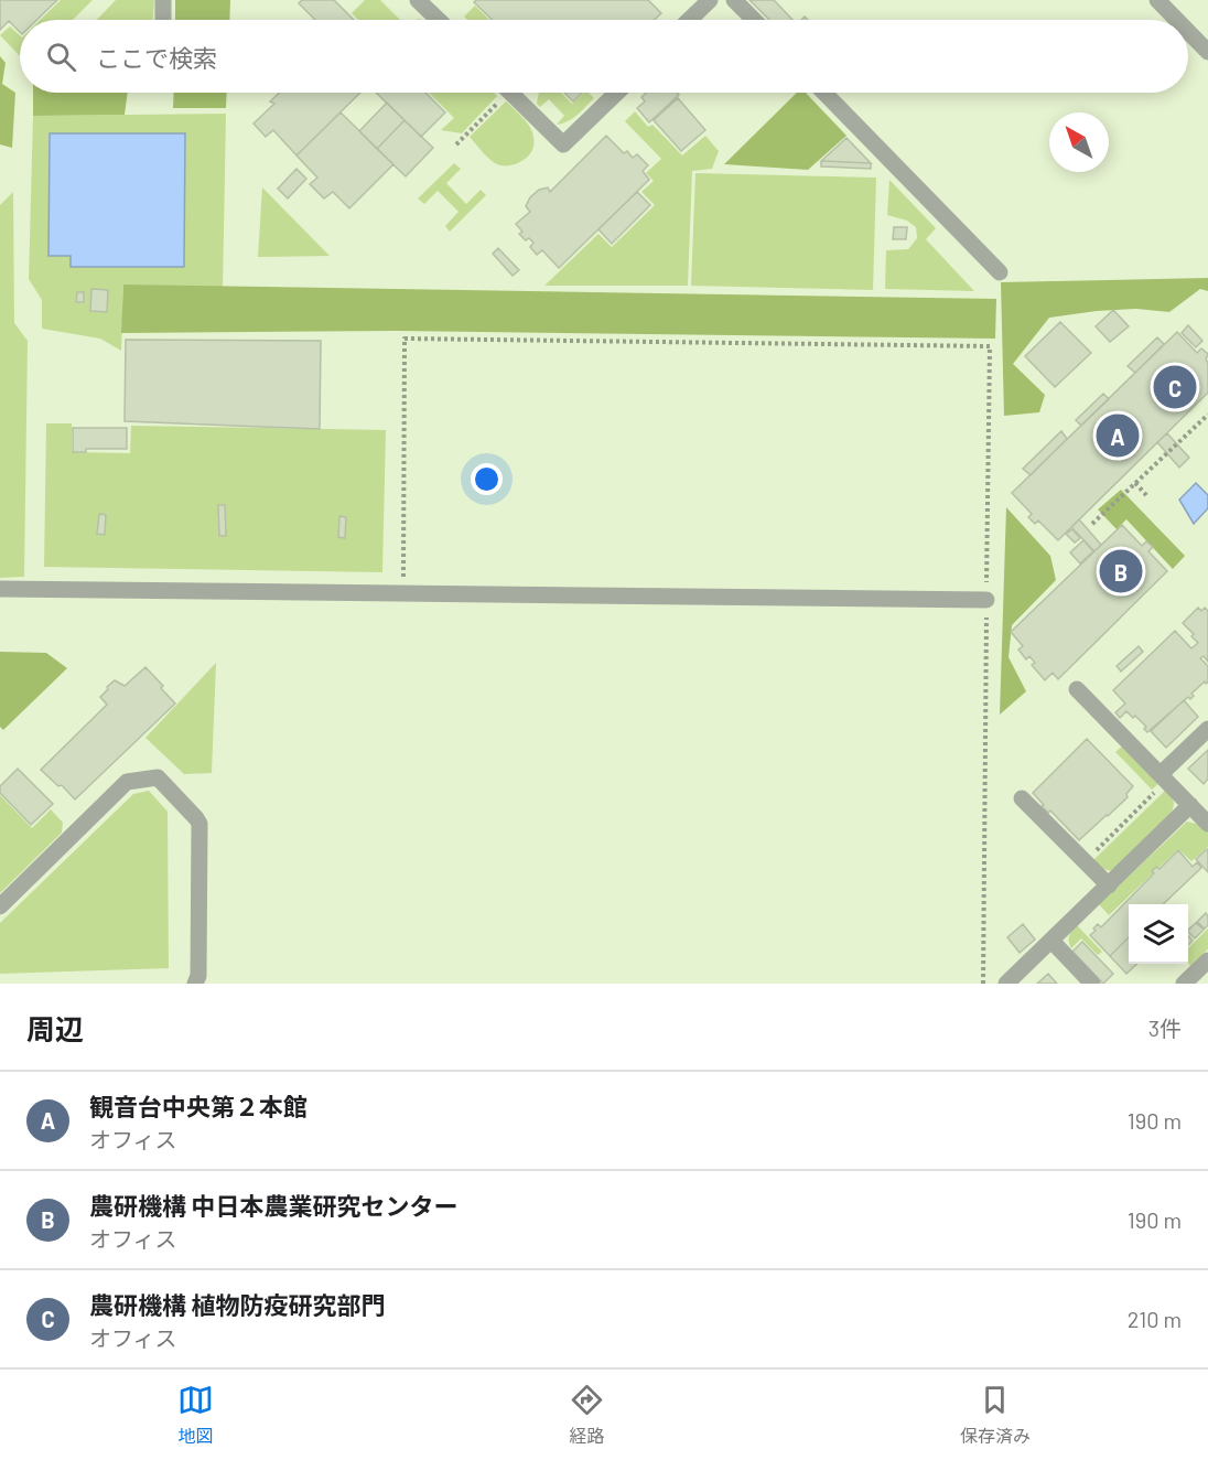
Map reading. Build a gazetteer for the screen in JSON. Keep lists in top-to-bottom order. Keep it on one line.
{"north":"top left","page":{"search":"ここで検索","pins":["C","A","B"],"heading":["周辺","3件"],"list":[{"mark":"A","name":"観音台中央第２本館","note":"オフィス","value":"190 m"},{"mark":"B","name":"農研機構 中日本農業研究センター","note":"オフィス","value":"190 m"},{"mark":"C","name":"農研機構 植物防疫研究部門","note":"オフィス","value":"210 m"}],"nav":["地図","経路","保存済み"]}}
